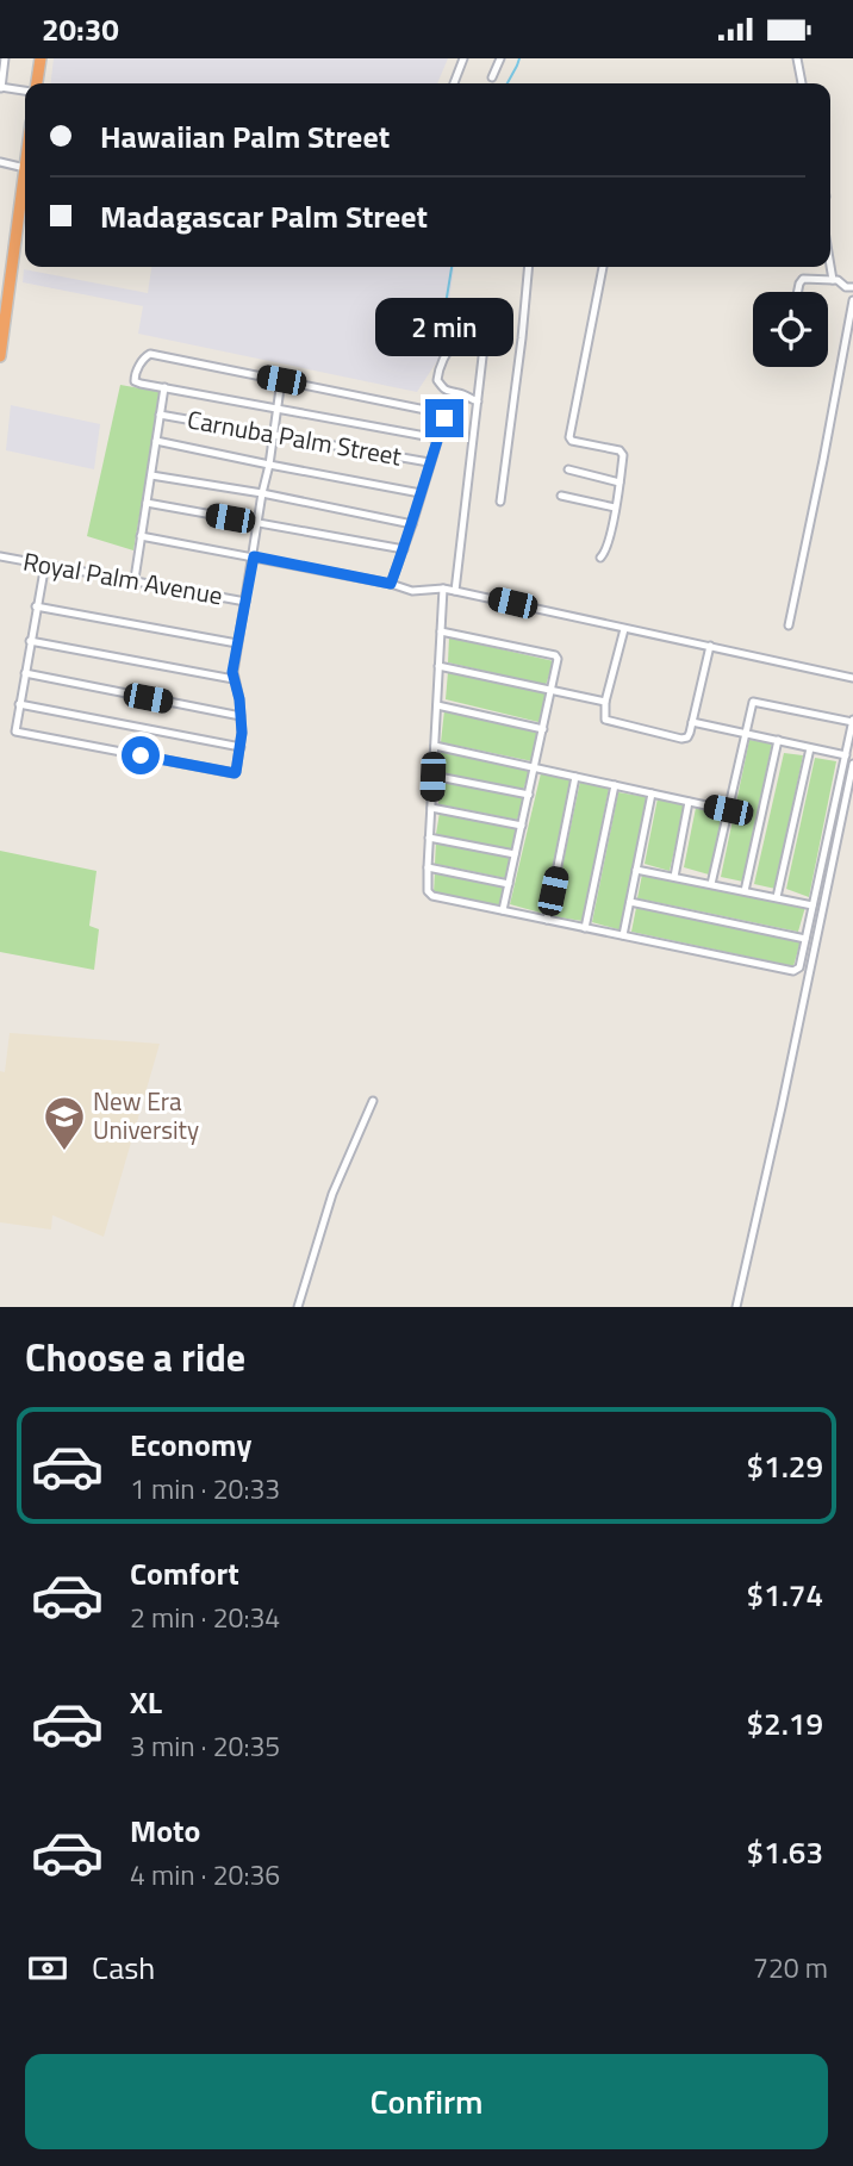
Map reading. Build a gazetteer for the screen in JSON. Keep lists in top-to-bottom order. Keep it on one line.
{"streets":{"street":["Carnuba Palm Street","Royal Palm Avenue"]},"places":{"school or university":["New Era University"]},"page":{"status":"20:30","banner":["Hawaiian Palm Street","Madagascar Palm Street"],"bubble":"2 min","heading":"Choose a ride","list":[{"name":"Economy","note":"1 min · 20:33","value":"$1.29"},{"name":"Comfort","note":"2 min · 20:34","value":"$1.74"},{"name":"XL","note":"3 min · 20:35","value":"$2.19"},{"name":"Moto","note":"4 min · 20:36","value":"$1.63"}],"pay":["Cash","720 m"],"buttons":"Confirm"}}
